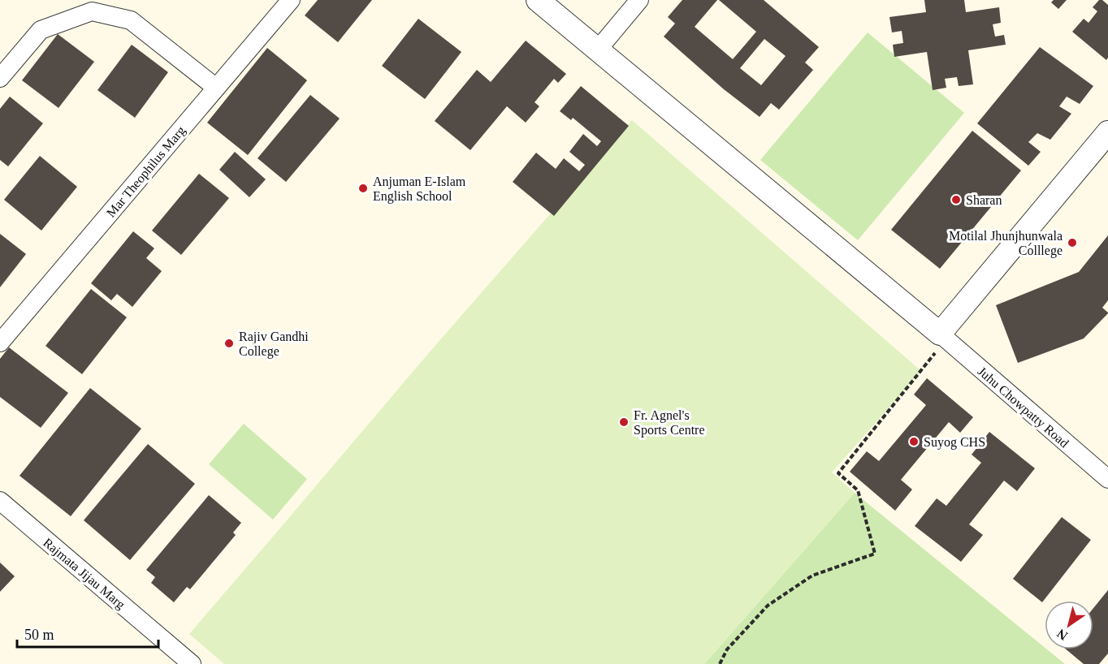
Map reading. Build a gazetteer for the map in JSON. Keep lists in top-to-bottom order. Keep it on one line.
{"streets":{"street":["Mar Theophilus Marg","Juhu Chowpatty Road","Rajmata Jijau Marg"]},"places":["Anjuman E-Islam English School","Sharan","Motilal Jhunjhunwala Colllege","Rajiv Gandhi College","Fr. Agnel's Sports Centre","Suyog CHS"],"scale_bar":"50 m","north":"bottom left"}
